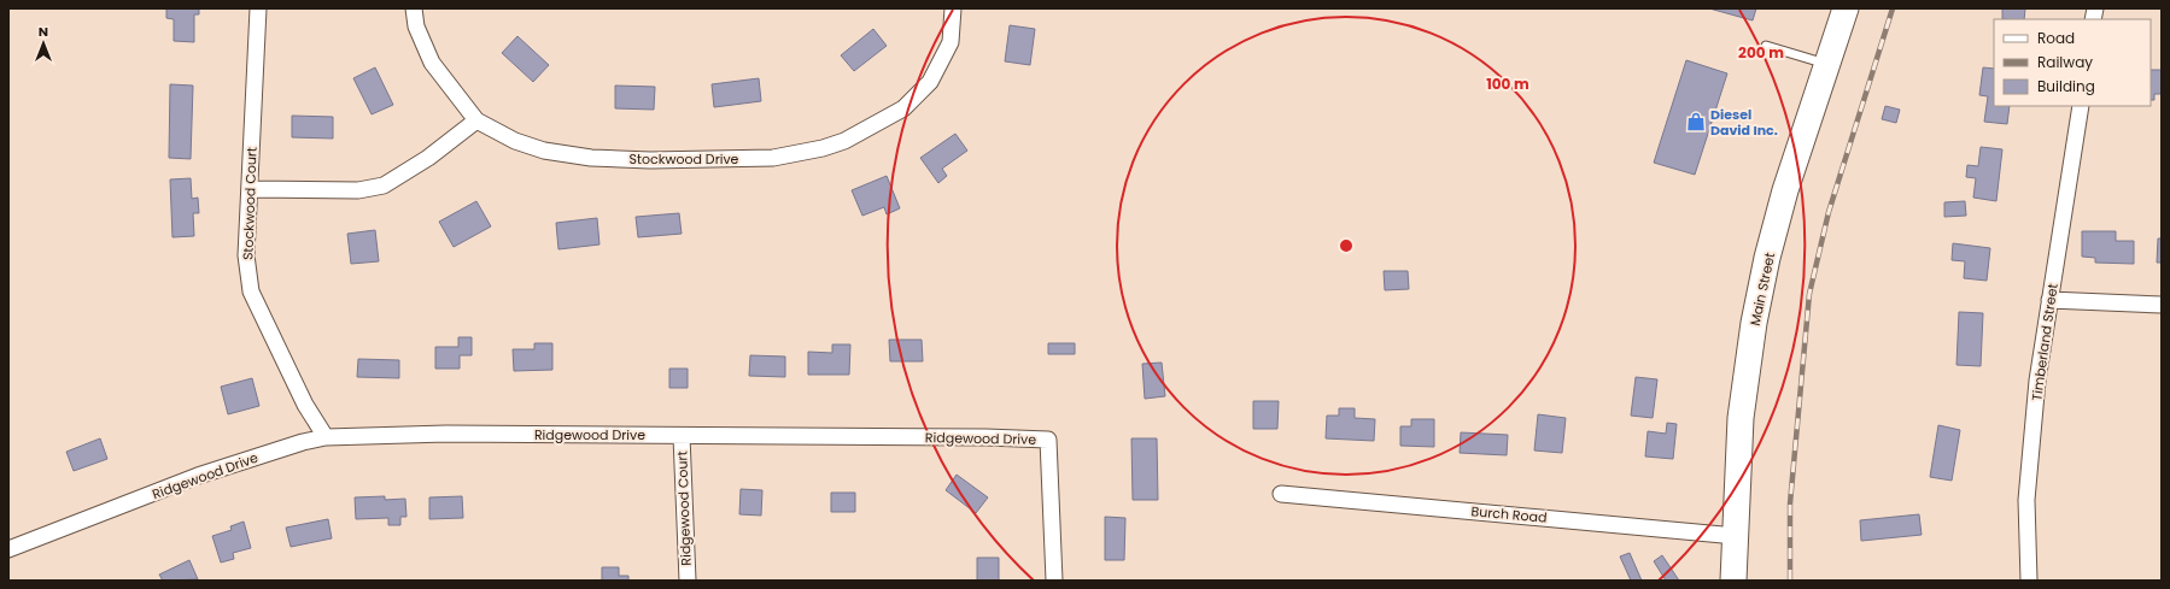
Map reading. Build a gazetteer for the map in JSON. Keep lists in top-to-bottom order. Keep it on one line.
{"streets":{"main road":["Main Street"],"street":["Stockwood Drive","Stockwood Court","Timberland Street","Ridgewood Drive","Ridgewood Court","Burch Road"]},"crossings":[["Stockwood Court","Ridgewood Drive"],["Main Street","Burch Road"],["Ridgewood Drive","Ridgewood Court"]],"places":{"shop":["Diesel David Inc."]},"legend":["Road","Railway","Building"],"north":"top","rings":["200 m","100 m"]}
